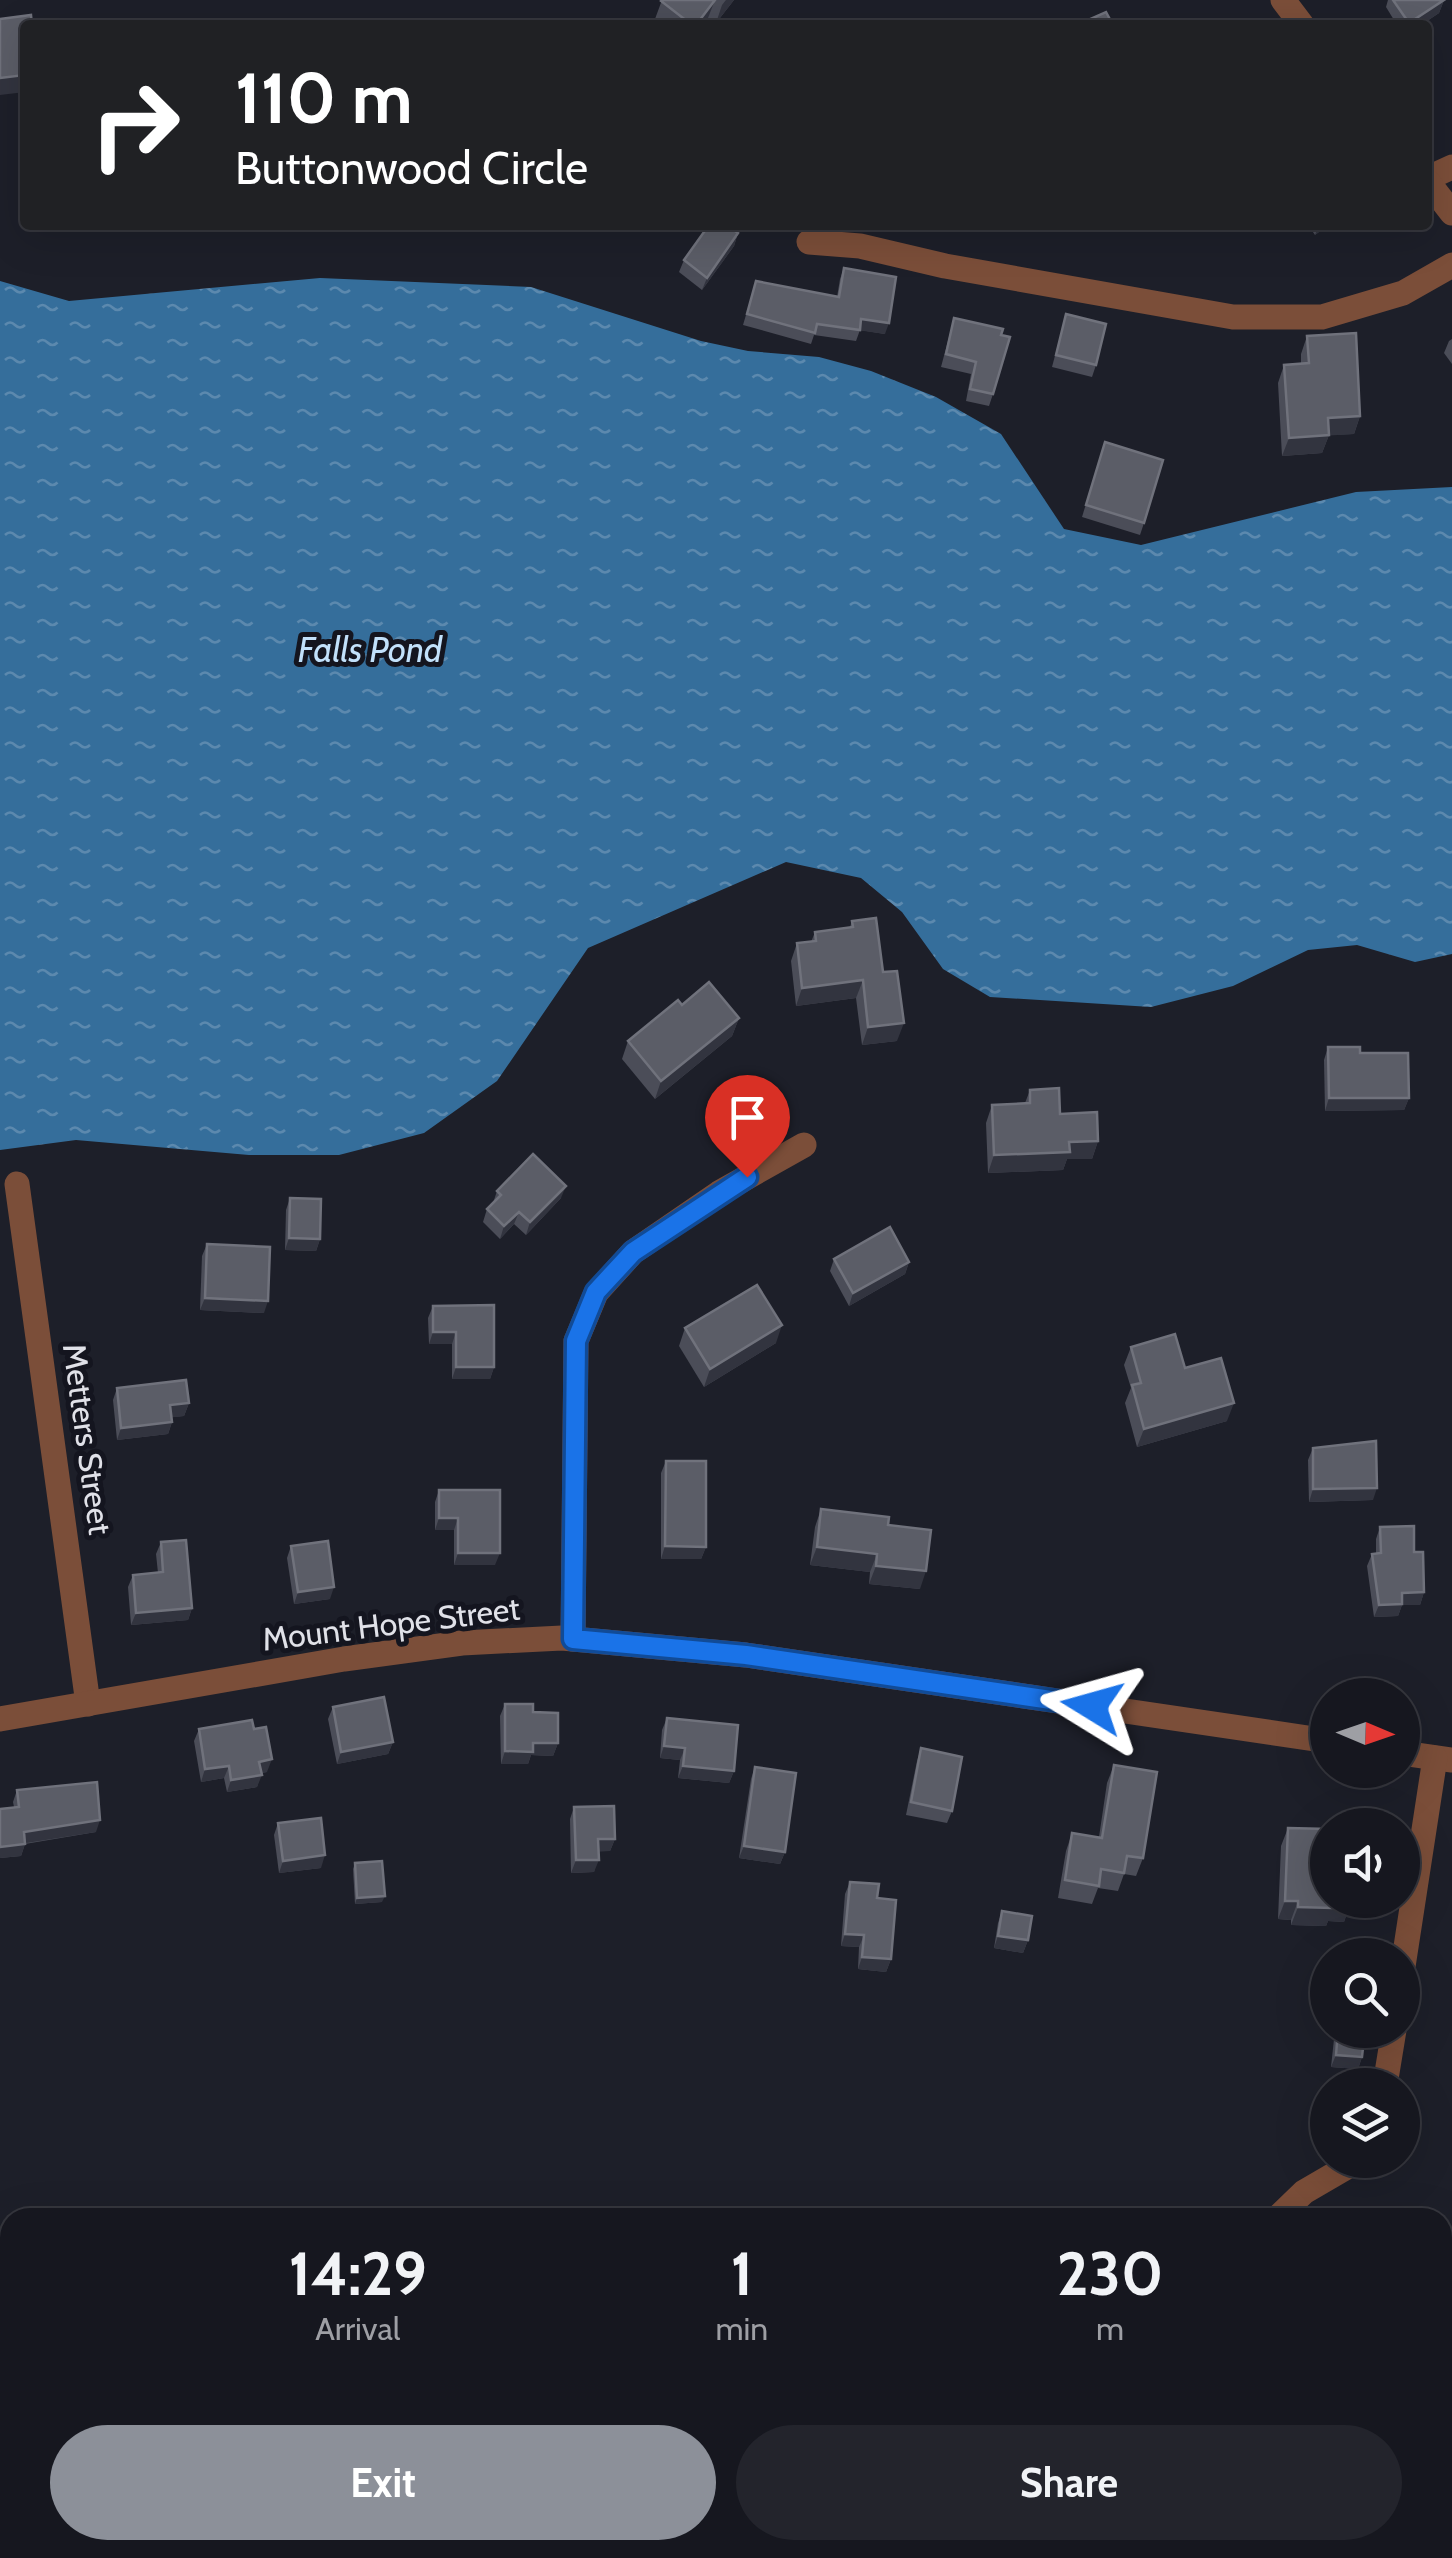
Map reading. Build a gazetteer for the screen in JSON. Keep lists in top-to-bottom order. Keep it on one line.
{"streets":{"street":["Metters Street","Mount Hope Street"]},"crossings":[["Metters Street","Mount Hope Street"]],"water":["Falls Pond"],"north":"right","page":{"turn":["110 m","Buttonwood Circle"],"eta":["14:29","Arrival","1","min","230","m"],"buttons":["Exit","Share"]}}
